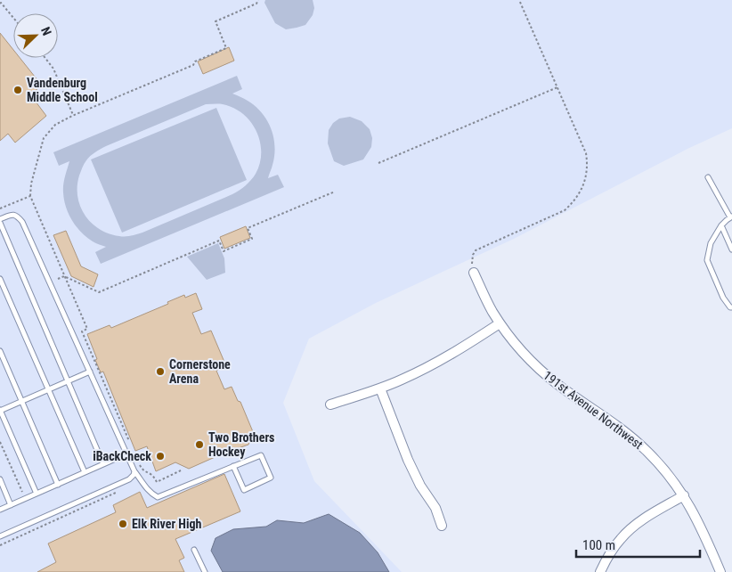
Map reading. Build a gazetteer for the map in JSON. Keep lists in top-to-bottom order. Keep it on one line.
{"streets":{"street":["191st Avenue Northwest"]},"places":["Vandenburg Middle School","Cornerstone Arena","Two Brothers Hockey","iBackCheck","Elk River High"],"scale_bar":"100 m","north":"top right"}
